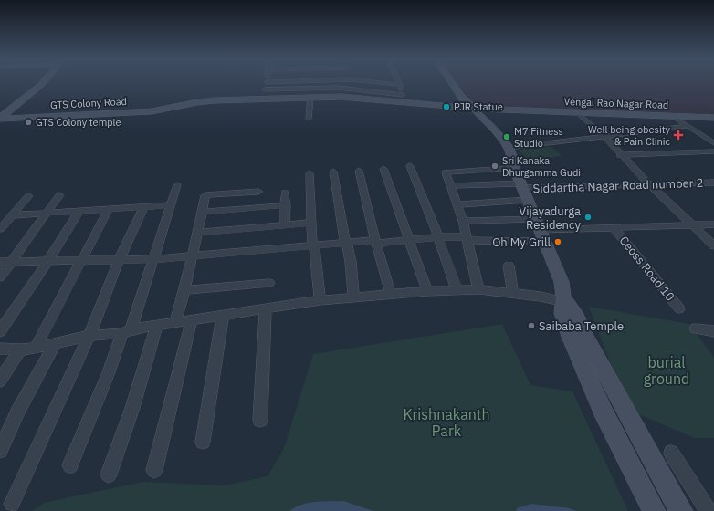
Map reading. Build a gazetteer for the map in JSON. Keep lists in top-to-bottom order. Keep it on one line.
{"streets":{"main road":["GTS Colony Road","Vengal Rao Nagar Road"],"street":["Siddartha Nagar Road number 2","Ceoss Road 10"]},"crossings":[["GTS Colony Road","Vengal Rao Nagar Road"]],"parks":["burial ground","Krishnakanth Park"],"places":{"other":["PJR Statue","GTS Colony temple","M7 Fitness Studio","Sri Kanaka Dhurgamma Gudi","Vijayadurga Residency","Oh My Grill","Saibaba Temple"],"health":["Well being obesity & Pain Clinic"]}}
